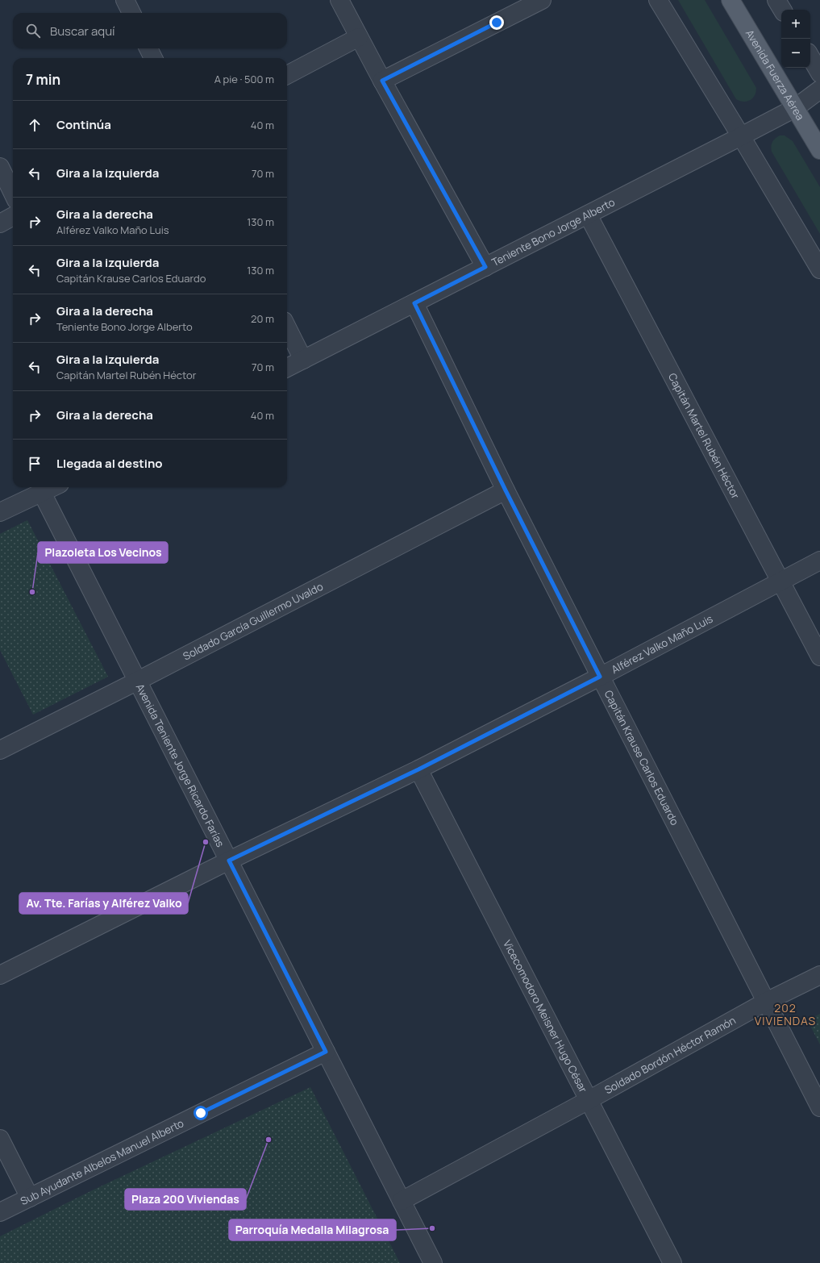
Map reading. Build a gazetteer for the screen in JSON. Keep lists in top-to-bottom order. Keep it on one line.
{"streets":{"main road":["Avenida Fuerza Aérea"],"street":["Teniente Bono Jorge Alberto","Capitán Martel Rubén Héctor","Soldado García Guillermo Uvaldo","Alférez Valko Maño Luis","Capitán Krause Carlos Eduardo","Avenida Teniente Jorge Ricardo Farías","Vicecomodoro Meisner Hugo César","Soldado Bordón Héctor Ramón","Sub Ayudante Albelos Manuel Alberto"]},"crossings":[["Avenida Fuerza Aérea","Teniente Bono Jorge Alberto"],["Teniente Bono Jorge Alberto","Capitán Martel Rubén Héctor"],["Teniente Bono Jorge Alberto","Capitán Krause Carlos Eduardo"],["Capitán Martel Rubén Héctor","Alférez Valko Maño Luis"],["Soldado García Guillermo Uvaldo","Capitán Krause Carlos Eduardo"],["Soldado García Guillermo Uvaldo","Avenida Teniente Jorge Ricardo Farías"],["Alférez Valko Maño Luis","Capitán Krause Carlos Eduardo"],["Alférez Valko Maño Luis","Avenida Teniente Jorge Ricardo Farías"],["Alférez Valko Maño Luis","Vicecomodoro Meisner Hugo César"],["Capitán Krause Carlos Eduardo","Soldado Bordón Héctor Ramón"],["Avenida Teniente Jorge Ricardo Farías","Soldado Bordón Héctor Ramón"],["Avenida Teniente Jorge Ricardo Farías","Sub Ayudante Albelos Manuel Alberto"],["Vicecomodoro Meisner Hugo César","Soldado Bordón Héctor Ramón"]],"districts":["202 VIVIENDAS"],"places":["Plazoleta Los Vecinos","Av. Tte. Farías y Alférez Valko","Plaza 200 Viviendas","Parroquía Medalla Milagrosa"],"page":{"map_buttons":["+","−"],"search":"Buscar aquí","heading":["7 min","A pie · 500 m"],"list":[["Continúa","40 m"],["Gira a la izquierda","70 m"],["Gira a la derecha","Alférez Valko Maño Luis","130 m"],["Gira a la izquierda","Capitán Krause Carlos Eduardo","130 m"],["Gira a la derecha","Teniente Bono Jorge Alberto","20 m"],["Gira a la izquierda","Capitán Martel Rubén Héctor","70 m"],["Gira a la derecha","40 m"],"Llegada al destino"]}}
